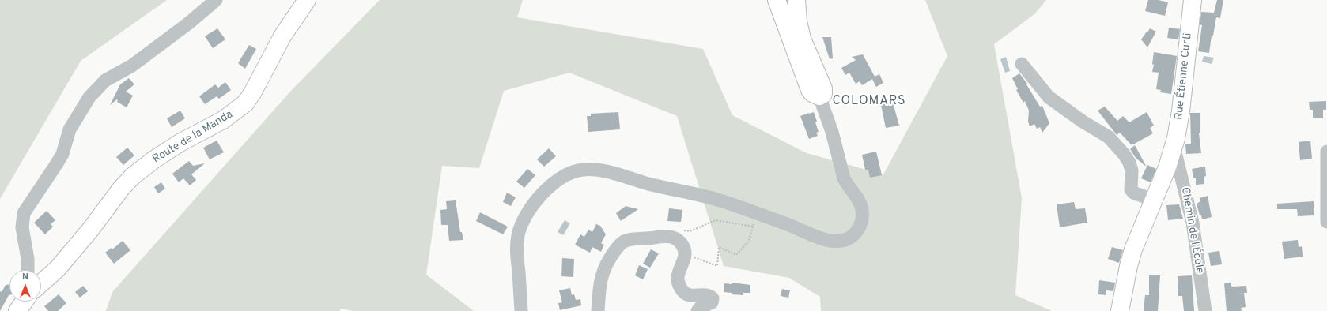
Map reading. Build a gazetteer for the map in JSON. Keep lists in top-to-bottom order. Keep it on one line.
{"streets":{"main road":["Rue Étienne Curti","Route de la Manda"],"street":["Chemin de l'École"]},"crossings":[["Rue Étienne Curti","Chemin de l'École"]],"districts":["COLOMARS"],"north":"top"}
